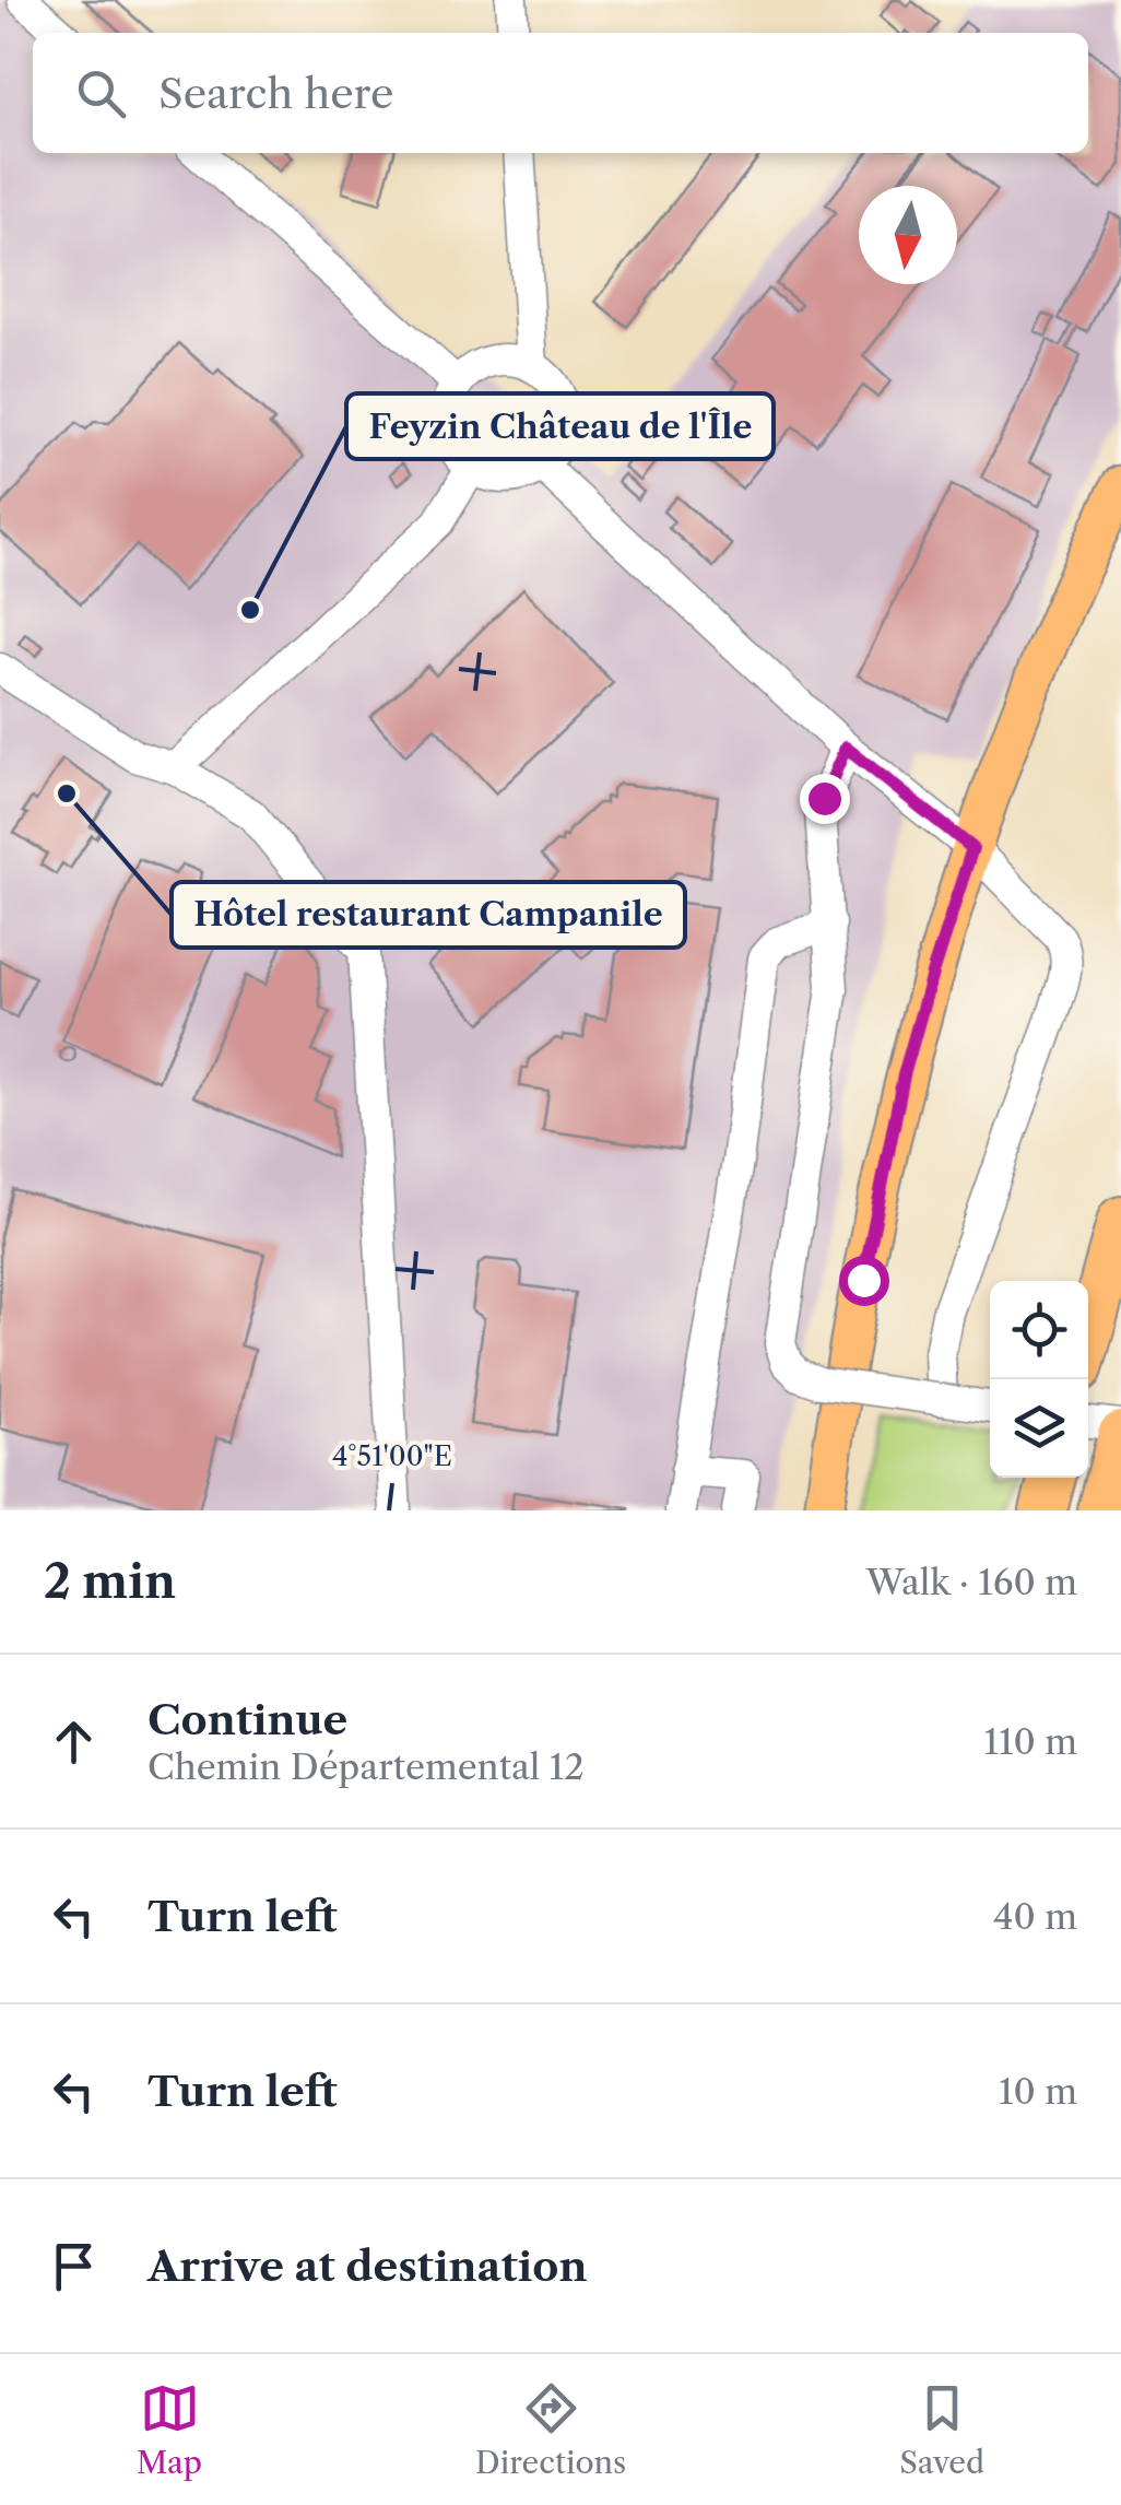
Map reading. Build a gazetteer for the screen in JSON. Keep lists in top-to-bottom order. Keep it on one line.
{"places":["Feyzin Château de l'Île","Hôtel restaurant Campanile"],"north":"bottom","page":{"search":"Search here","heading":["2 min","Walk · 160 m"],"list":[["Continue","Chemin Départemental 12","110 m"],["Turn left","40 m"],["Turn left","10 m"],"Arrive at destination"],"nav":["Map","Directions","Saved"]},"coordinates":["4°51'00\"E"]}
